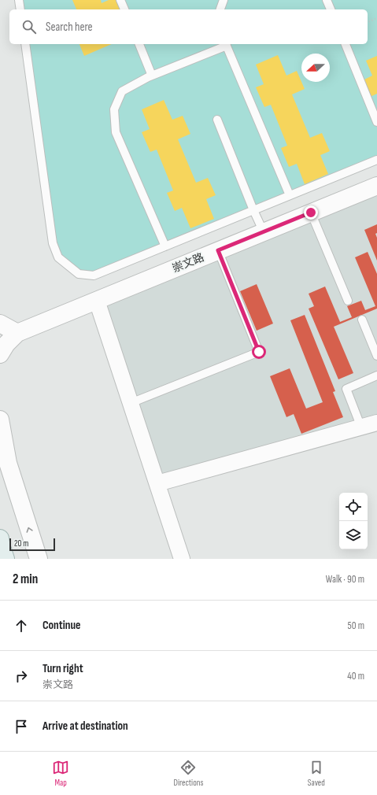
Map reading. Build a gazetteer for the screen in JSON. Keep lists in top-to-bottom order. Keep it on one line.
{"streets":{"street":["崇文路"]},"scale_bar":"20 m","north":"left","page":{"search":"Search here","scale":"20 m","heading":["2 min","Walk · 90 m"],"list":[["Continue","50 m"],["Turn right","崇文路","40 m"],"Arrive at destination"],"nav":["Map","Directions","Saved"]}}
